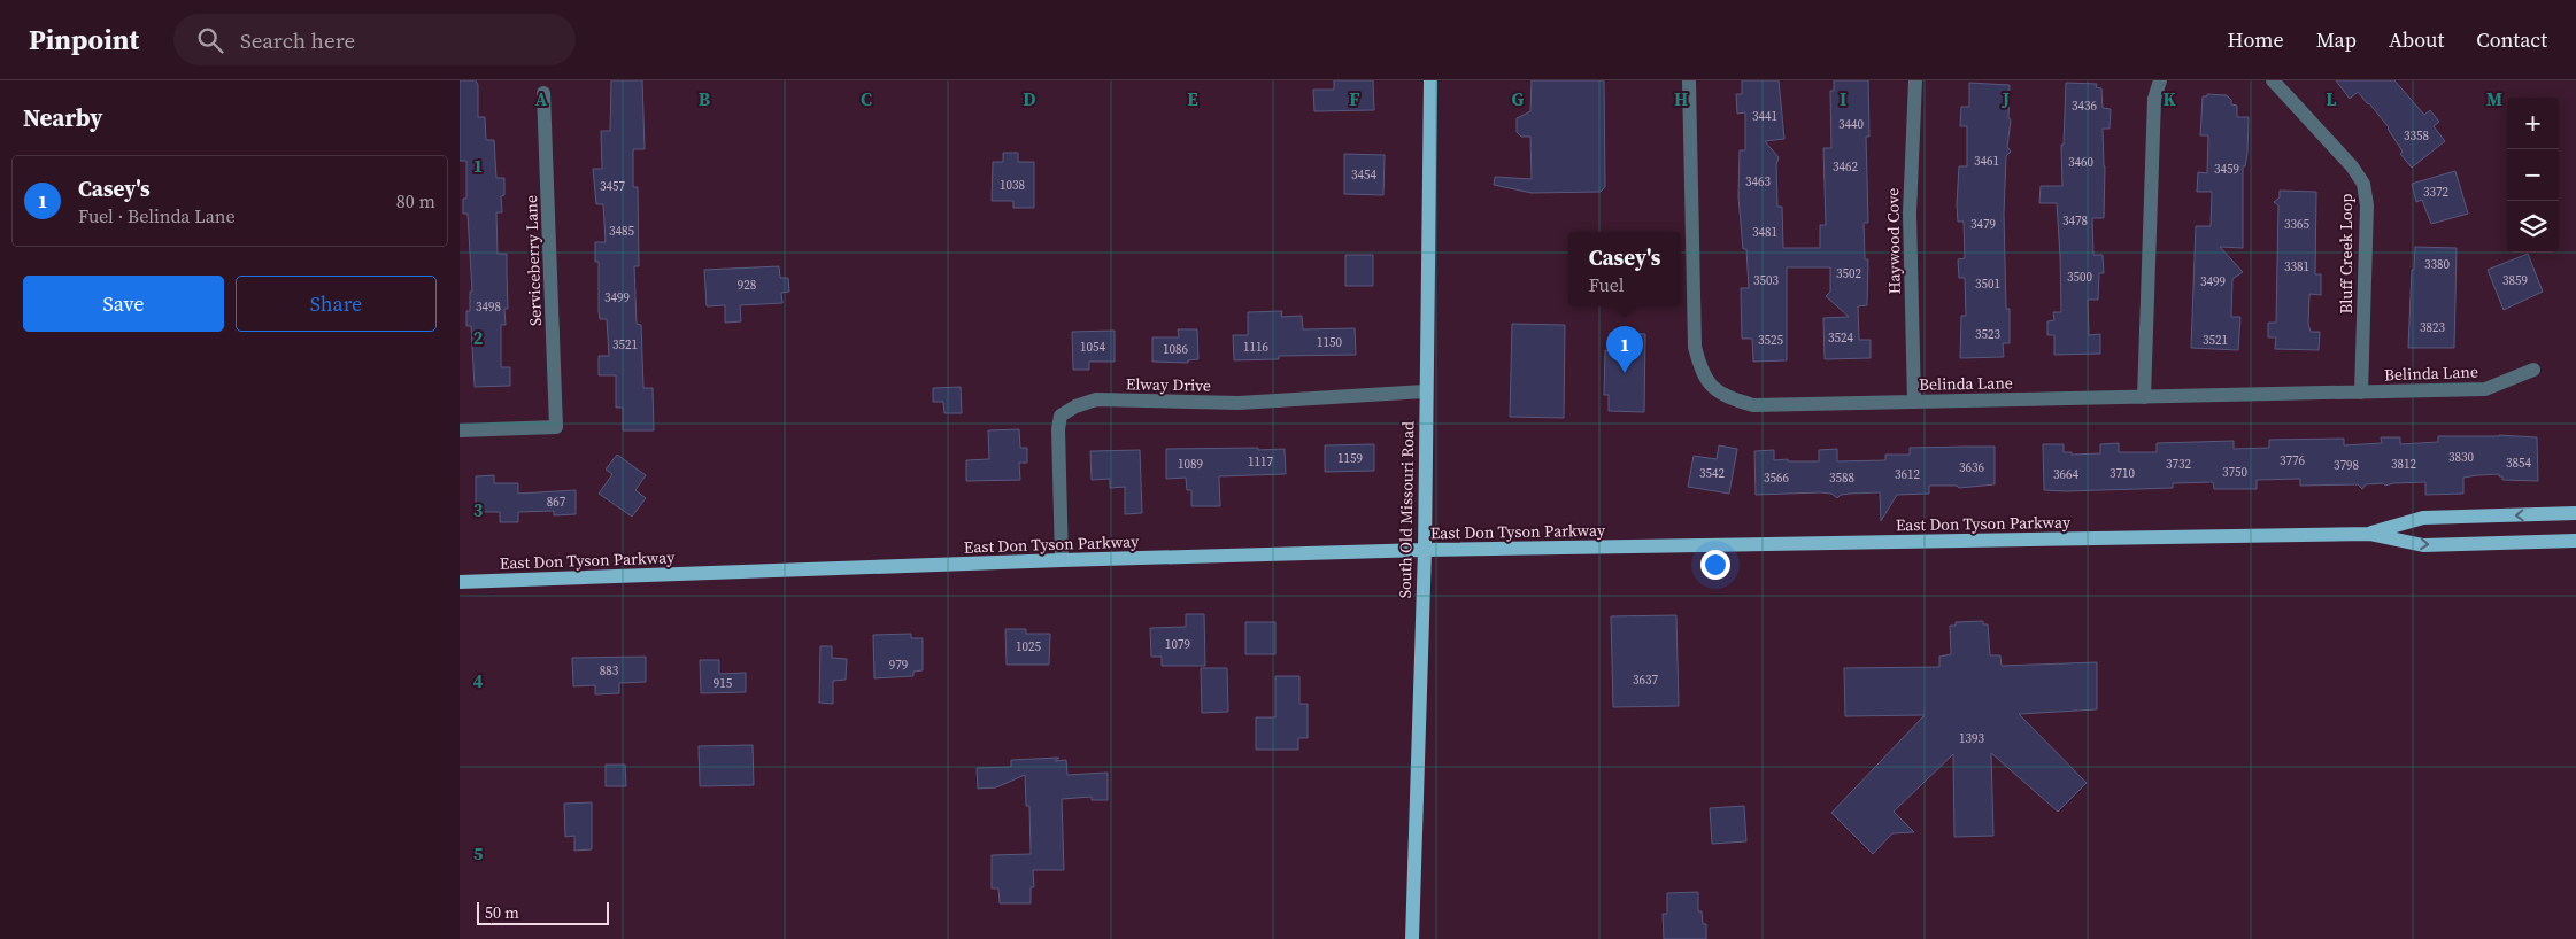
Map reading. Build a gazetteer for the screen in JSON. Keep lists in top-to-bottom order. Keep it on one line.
{"streets":{"main road":["South Old Missouri Road","East Don Tyson Parkway"],"street":["Haywood Cove","Bluff Creek Loop","Serviceberry Lane","Belinda Lane","Elway Drive"]},"crossings":[["Haywood Cove","Belinda Lane"],["Bluff Creek Loop","Belinda Lane"],["Elway Drive","South Old Missouri Road"],["Elway Drive","East Don Tyson Parkway"],["South Old Missouri Road","East Don Tyson Parkway"]],"house_numbers":["3436","3441","3440","3358","3461","3460","3462","3459","3454","3463","1038","3457","3372","3478","3479","3365","3485","3481","3380","3381","3502","3500","3503","3859","3499","3501","928","3499","3498","3823","3523","3524","3525","3521","1150","3521","1054","1116","1086","3830","1159","3776","1117","3854","1089","3732","3812","3798","3636","3750","3542","3710","3612","3664","3566","3588","867","1079","1025","979","883","3637","915","1393"],"scale_bar":"50 m","page":{"header":"Pinpoint","search":"Search here","nav":["Home","Map","About","Contact"],"heading":"Nearby","map_buttons":["+","−"],"list":[{"mark":"1","name":"Casey's","note":"Fuel · Belinda Lane","value":"80 m"}],"popup":["Casey's","Fuel"],"buttons":["Save","Share"],"pins":"1","scale":"50 m"},"grid":{"columns":["A","B","C","D","E","F","G","H","I","J","K","L","M"],"rows":["1","2","3","4","5"]}}
